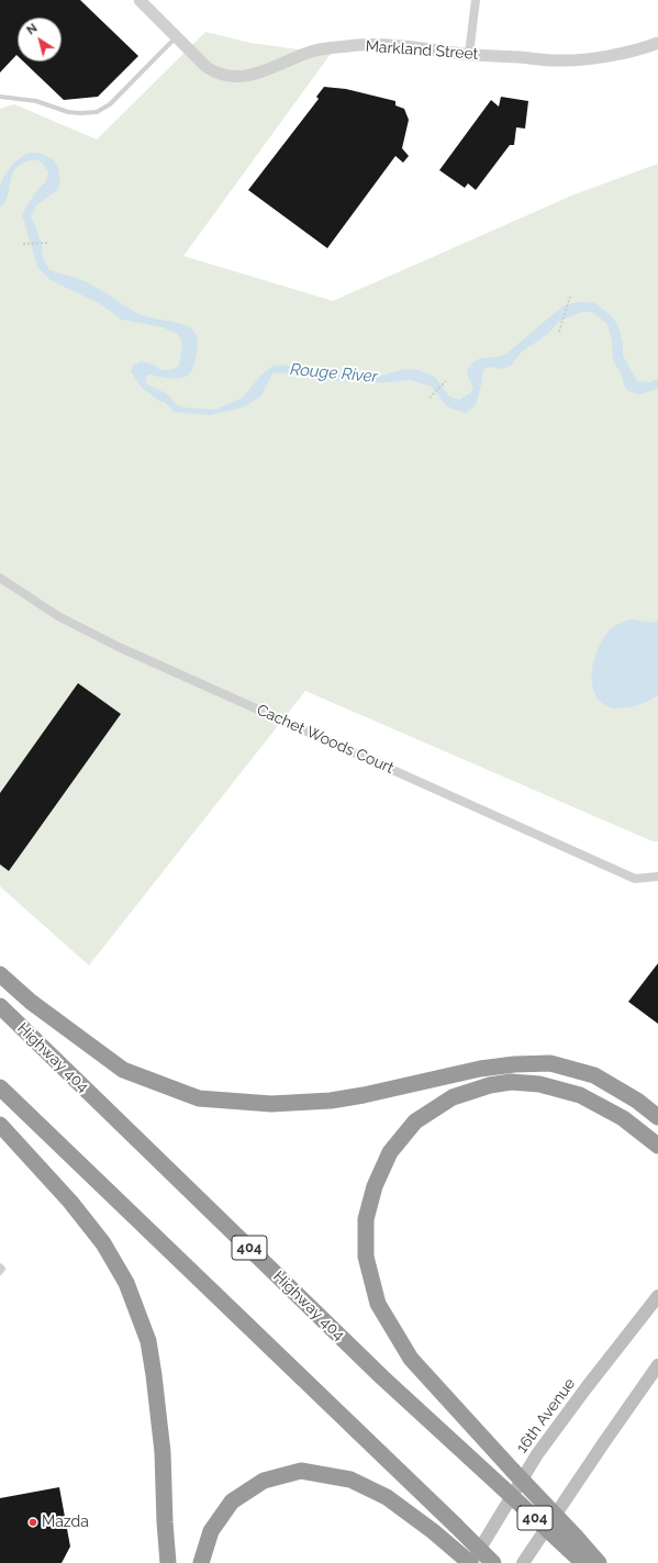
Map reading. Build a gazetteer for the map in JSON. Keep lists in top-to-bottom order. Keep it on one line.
{"streets":{"highway":["Highway 404","404"],"main road":["16th Avenue"],"street":["Markland Street","Cachet Woods Court"]},"water":["Rouge River"],"places":["Mazda"],"north":"top left"}
